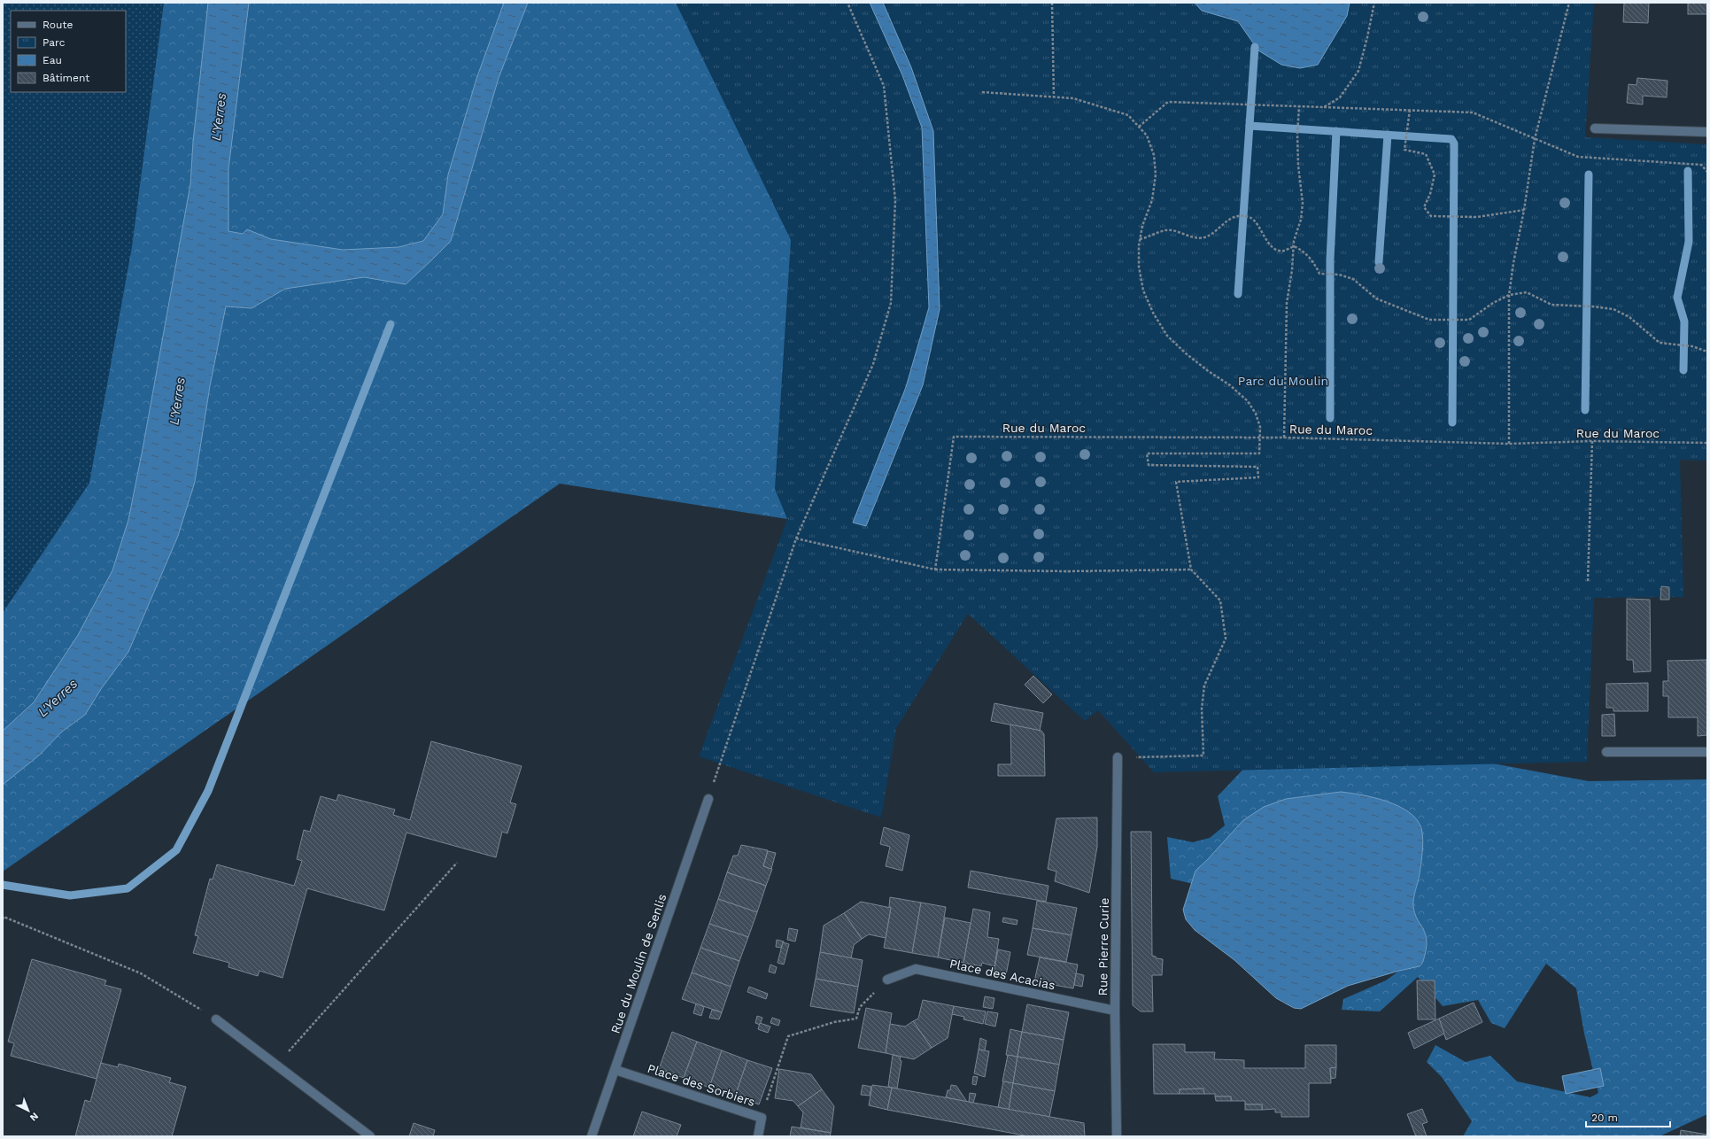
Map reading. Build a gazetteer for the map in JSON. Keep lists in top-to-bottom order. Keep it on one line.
{"streets":{"street":["Rue Pierre Curie","Rue du Moulin de Senlis","Place des Acacias","Place des Sorbiers"],"path":["Rue du Maroc"]},"crossings":[["Rue Pierre Curie","Place des Acacias"],["Rue du Moulin de Senlis","Place des Sorbiers"]],"water":["L'Yerres"],"parks":["Parc du Moulin"],"legend":["Route","Parc","Eau","Bâtiment"],"scale_bar":"20 m","north":"bottom right"}
